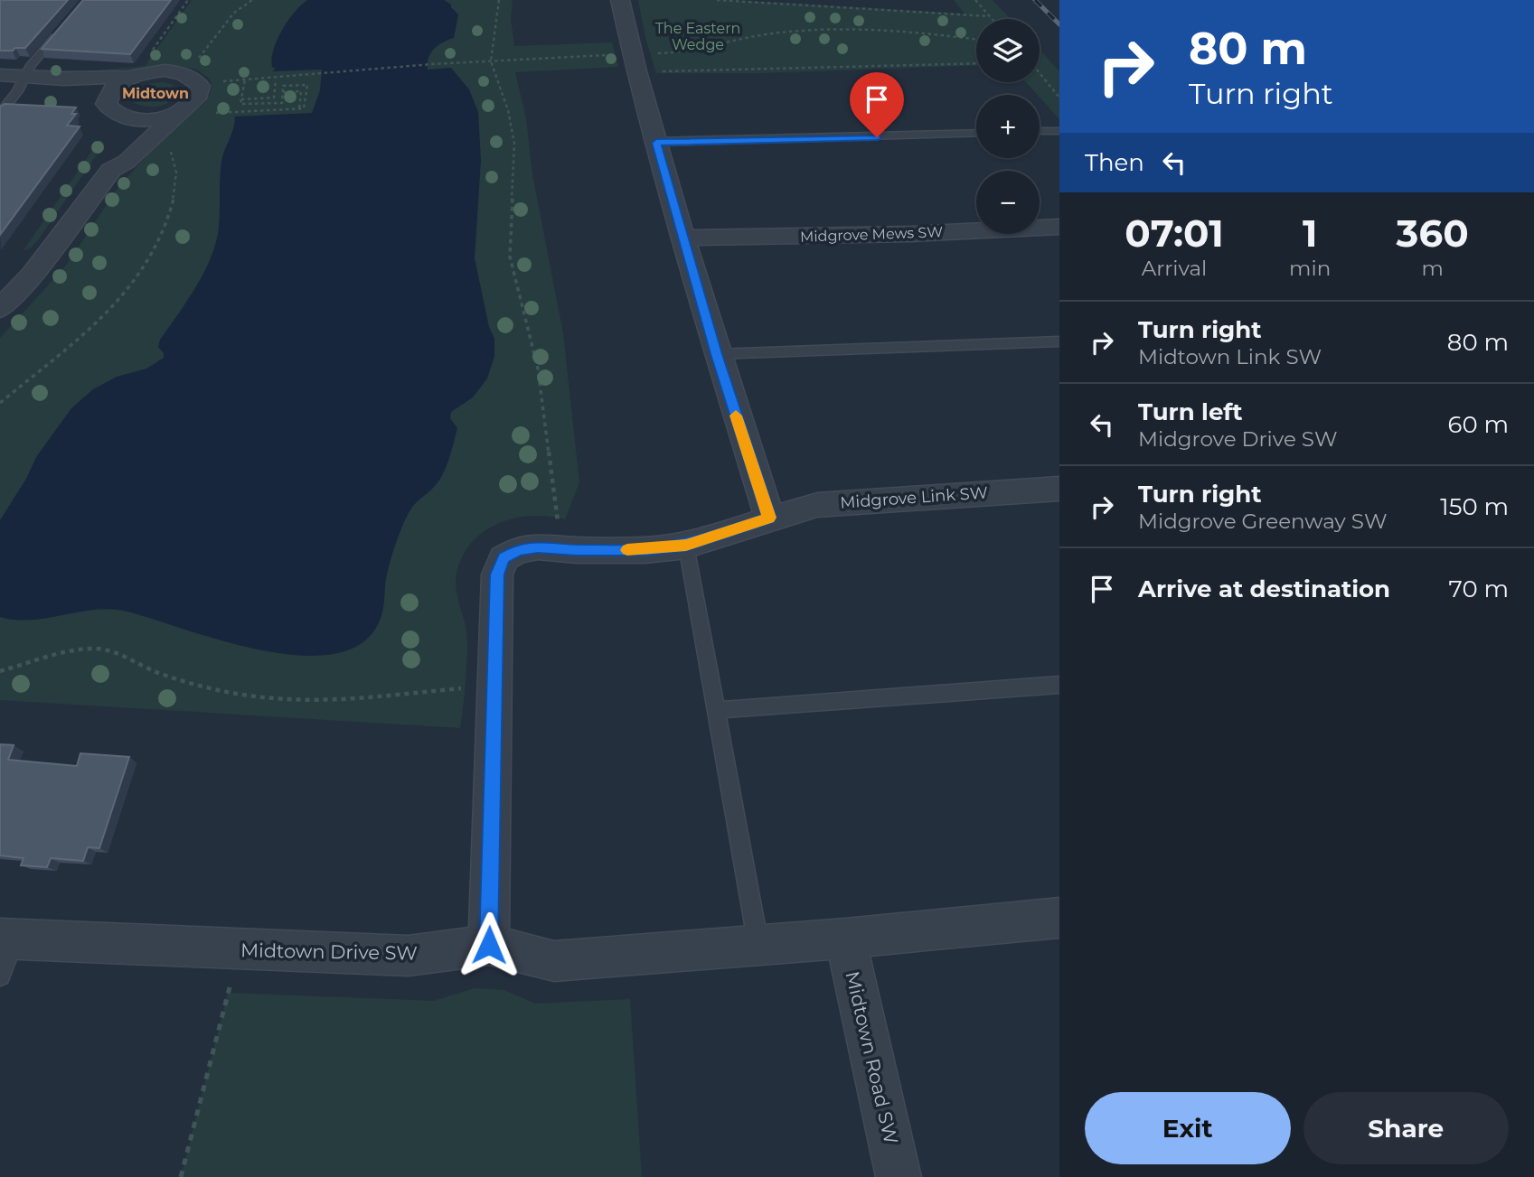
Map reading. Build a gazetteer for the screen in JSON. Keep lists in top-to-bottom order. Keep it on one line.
{"streets":{"street":["Midgrove Mews SW","Midgrove Link SW","Midtown Drive SW","Midtown Road SW"]},"crossings":[["Midgrove Link SW","Midtown Drive SW"],["Midtown Drive SW","Midtown Road SW"]],"districts":["Midtown"],"parks":["The Eastern Wedge"],"page":{"turn":["80 m","Turn right"],"map_buttons":["+","−"],"then":"Then","eta":["07:01","Arrival","1","min","360","m"],"list":[{"name":"Turn right","note":"Midtown Link SW","value":"80 m"},{"name":"Turn left","note":"Midgrove Drive SW","value":"60 m"},{"name":"Turn right","note":"Midgrove Greenway SW","value":"150 m"},{"name":"Arrive at destination","value":"70 m"}],"buttons":["Exit","Share"]}}
